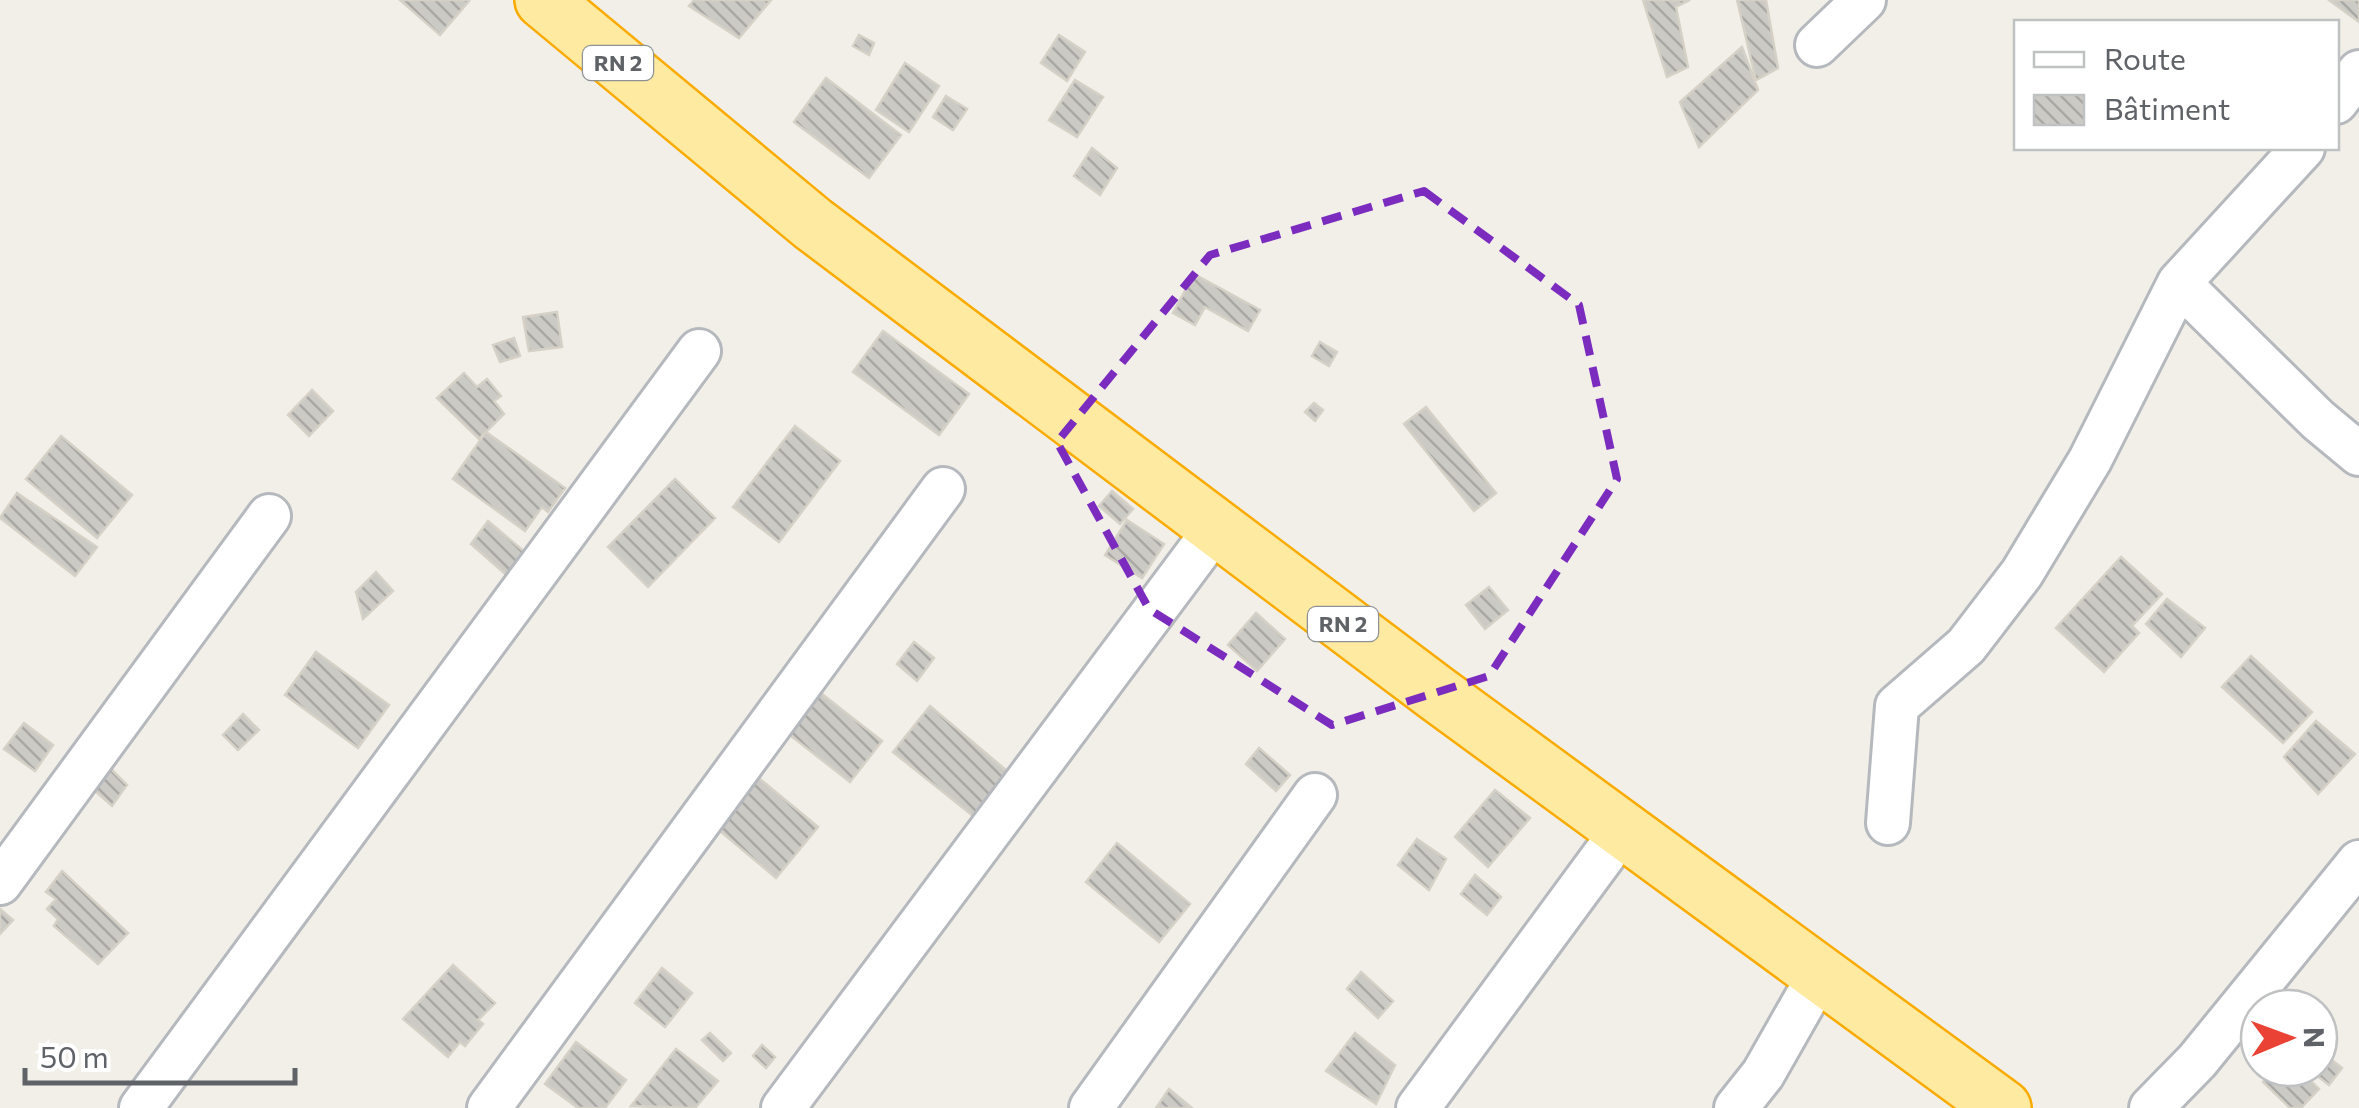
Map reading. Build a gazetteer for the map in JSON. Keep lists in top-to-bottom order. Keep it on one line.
{"streets":{"highway":["RN 2"]},"legend":["Route","Bâtiment"],"scale_bar":"50 m","north":"right"}
